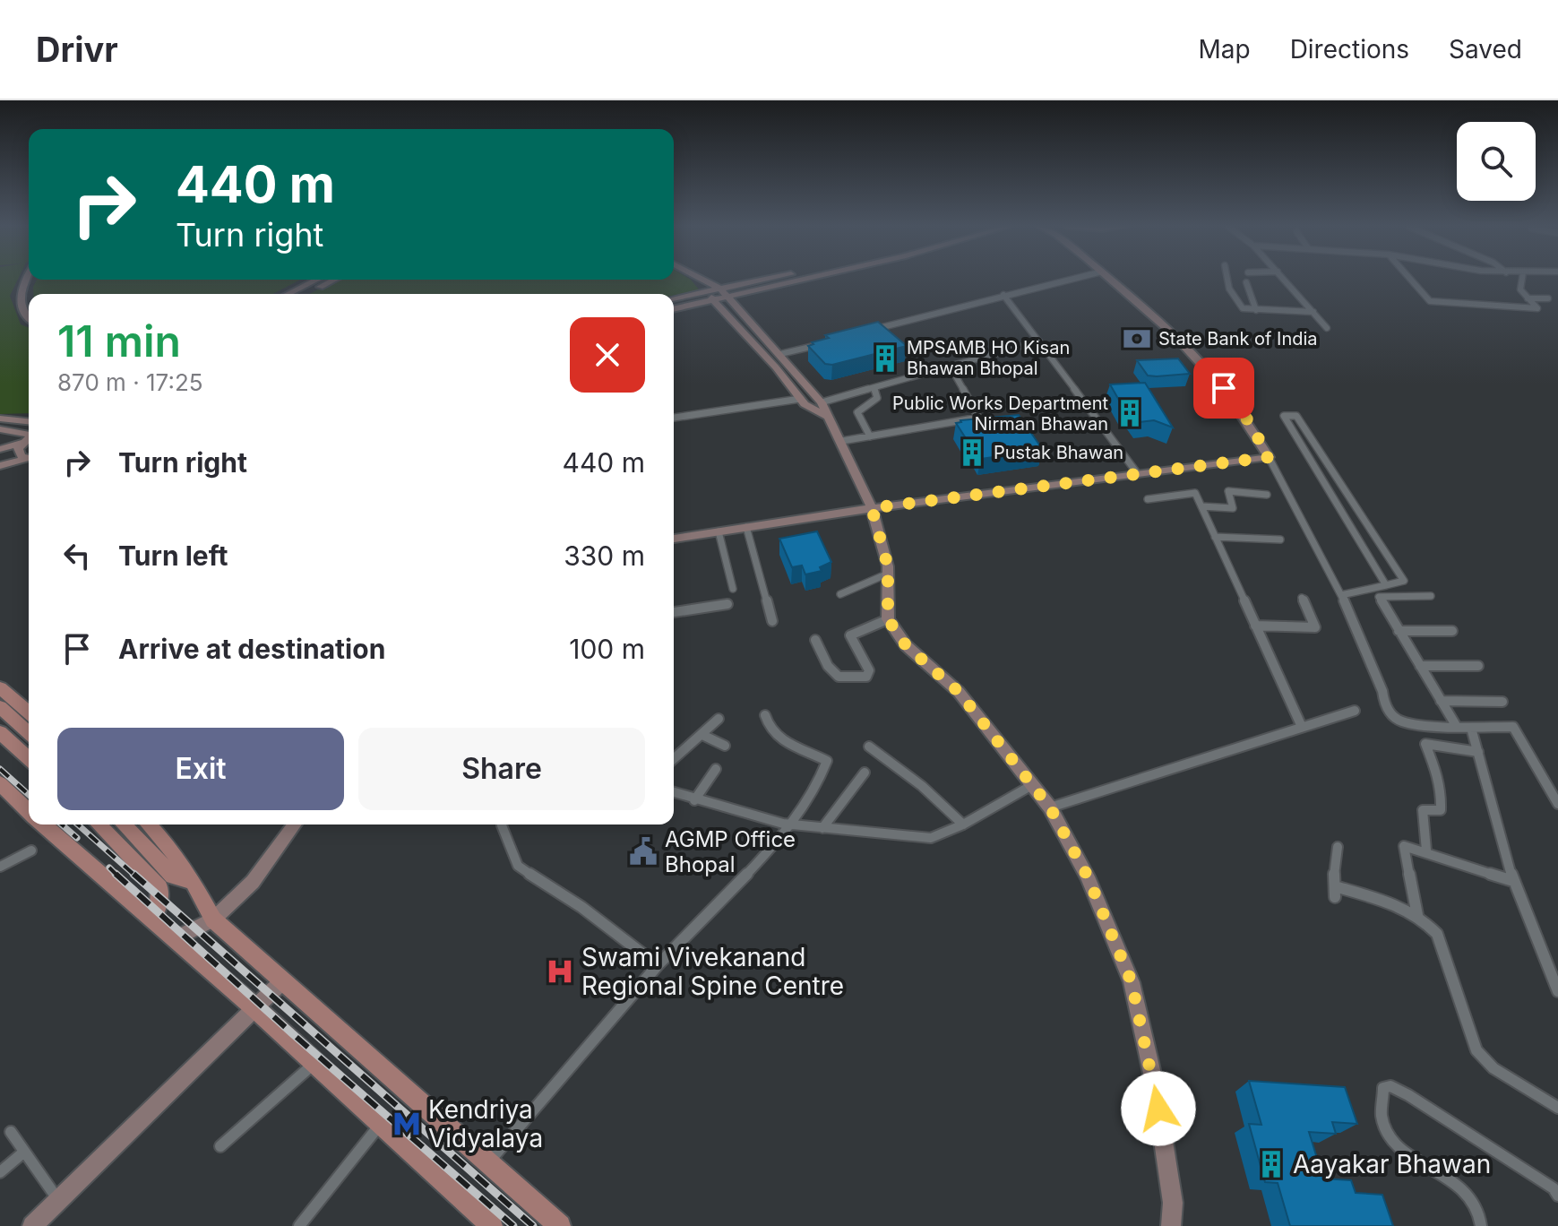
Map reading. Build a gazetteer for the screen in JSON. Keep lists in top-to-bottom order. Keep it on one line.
{"places":{"bank":["State Bank of India"],"building":["MPSAMB HO Kisan Bhawan Bhopal","Public Works Department Nirman Bhawan","Pustak Bhawan","Aayakar Bhawan"],"public building":["AGMP Office Bhopal"],"hospital":["Swami Vivekanand Regional Spine Centre"],"metro station":["Kendriya Vidyalaya"]},"page":{"header":"Drivr","nav":["Map","Directions","Saved"],"turn":["440 m","Turn right"],"heading":["11 min","870 m · 17:25"],"list":[{"name":"Turn right","value":"440 m"},{"name":"Turn left","value":"330 m"},{"name":"Arrive at destination","value":"100 m"}],"buttons":["Exit","Share"]}}
